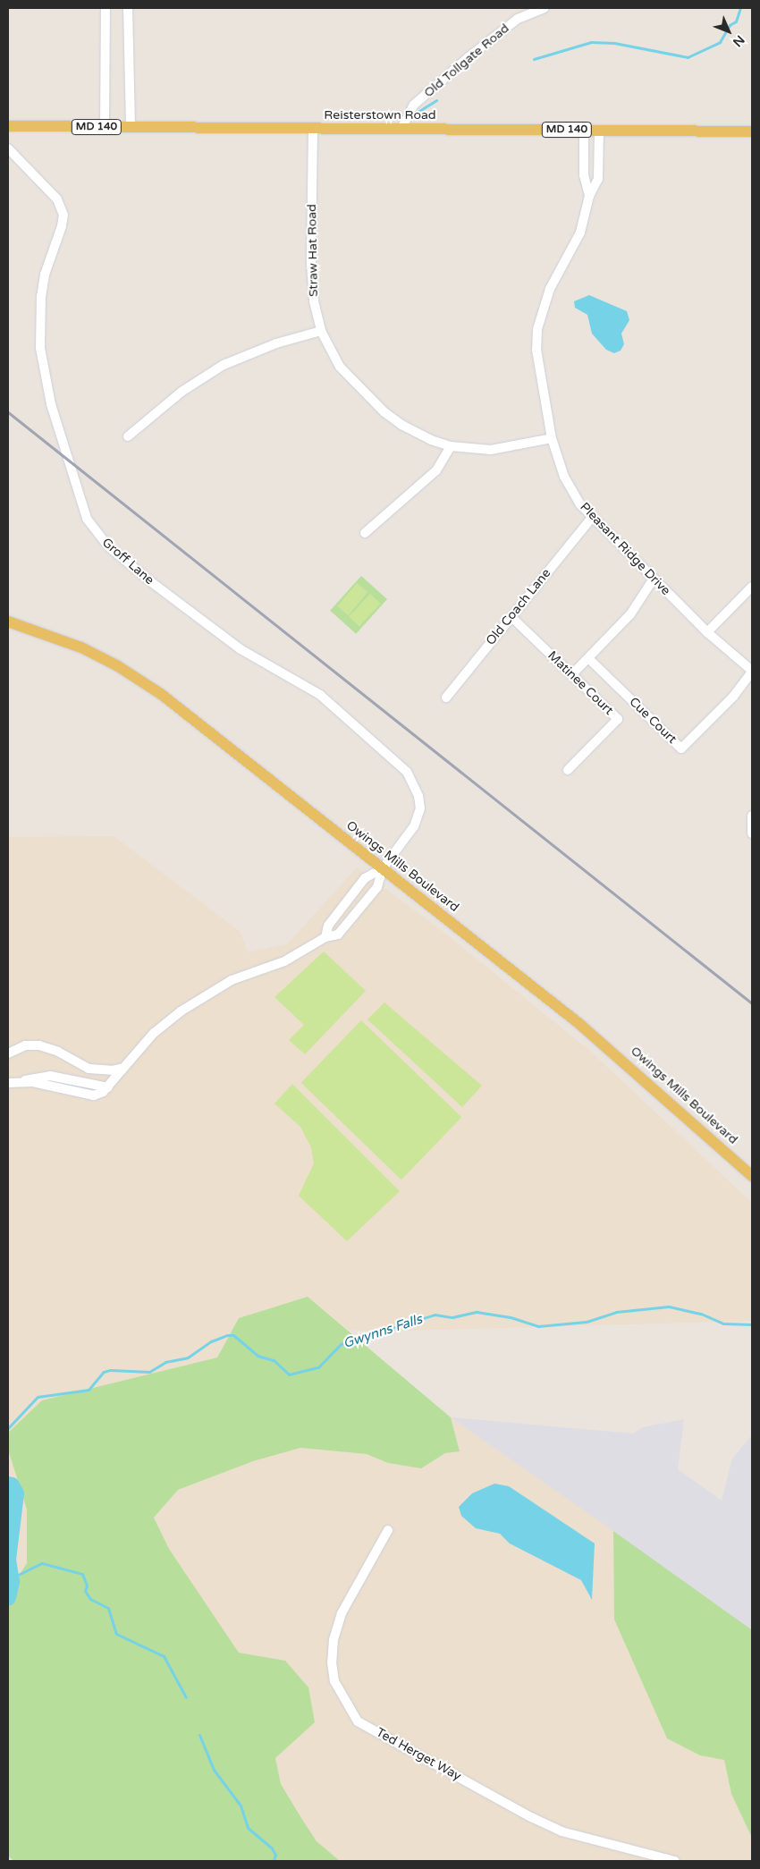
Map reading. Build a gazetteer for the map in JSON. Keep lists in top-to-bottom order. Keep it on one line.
{"streets":{"main road":["Reisterstown Road","MD 140","Owings Mills Boulevard"],"street":["Old Tollgate Road","Straw Hat Road","Pleasant Ridge Drive","Groff Lane","Old Coach Lane","Matinee Court","Cue Court","Ted Herget Way"]},"crossings":[["Old Tollgate Road","Reisterstown Road"],["Reisterstown Road","Straw Hat Road"],["Reisterstown Road","Pleasant Ridge Drive"],["Straw Hat Road","Pleasant Ridge Drive"],["Pleasant Ridge Drive","Old Coach Lane"],["Pleasant Ridge Drive","Cue Court"],["Groff Lane","Owings Mills Boulevard"],["Old Coach Lane","Matinee Court"]],"water":["Gwynns Falls"],"north":"bottom right"}
